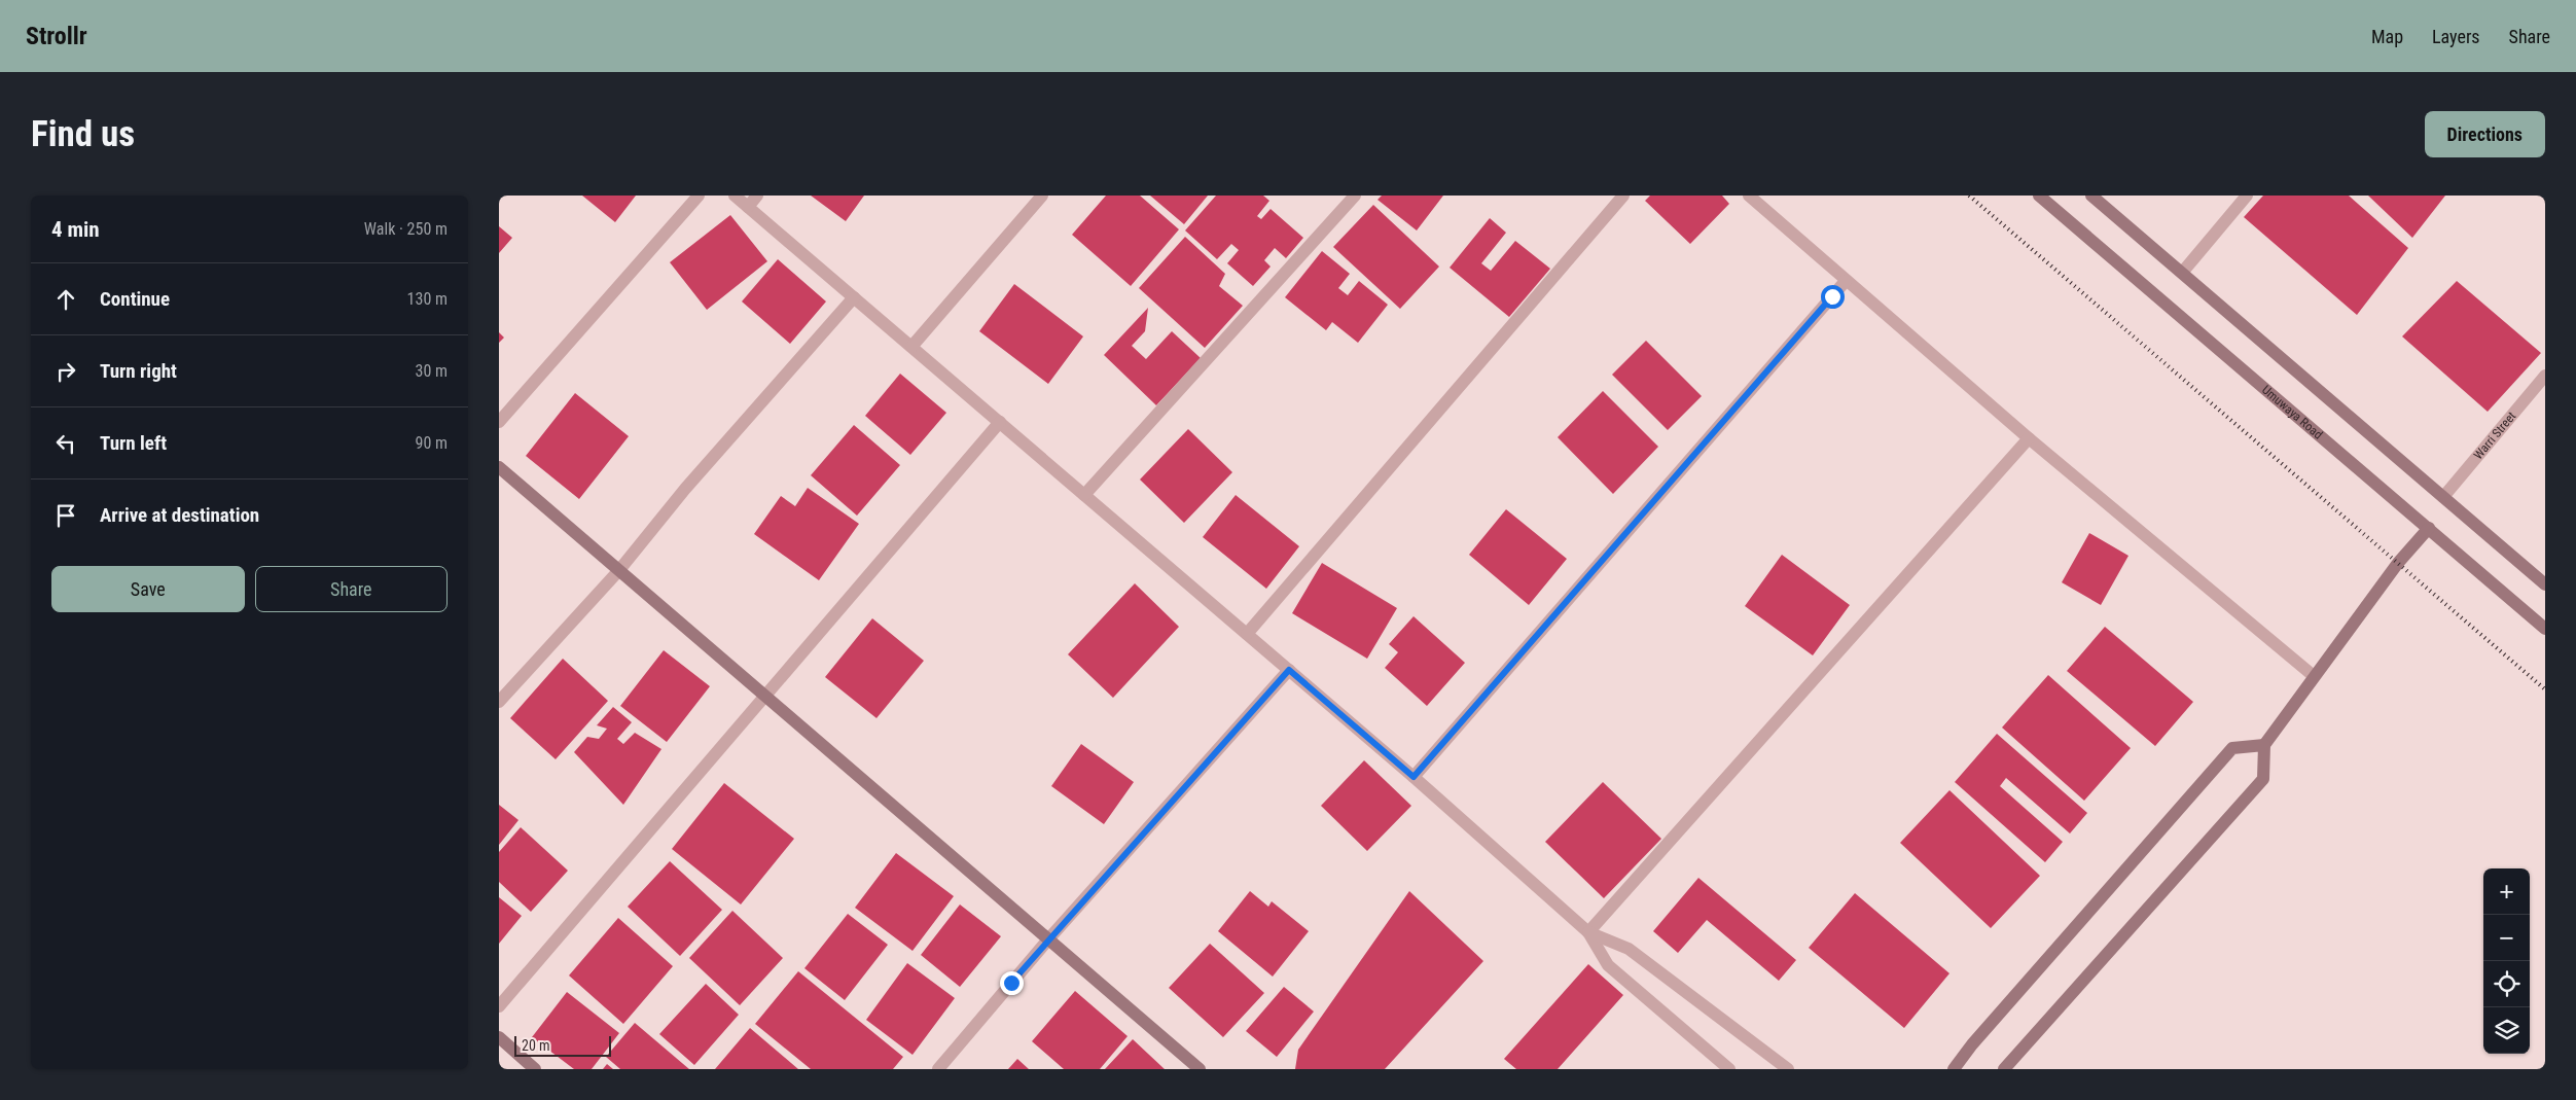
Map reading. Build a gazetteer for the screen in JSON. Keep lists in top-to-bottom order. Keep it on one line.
{"streets":{"street":["Umuwaya Road","Warri Street"]},"scale_bar":"20 m","page":{"header":"Strollr","nav":["Map","Layers","Share"],"buttons":["Directions",["Save","Share"]],"title":"Find us","heading":["4 min","Walk · 250 m"],"list":[["Continue","130 m"],["Turn right","30 m"],["Turn left","90 m"],"Arrive at destination"],"map_buttons":["+","−"],"scale":"20 m"}}
